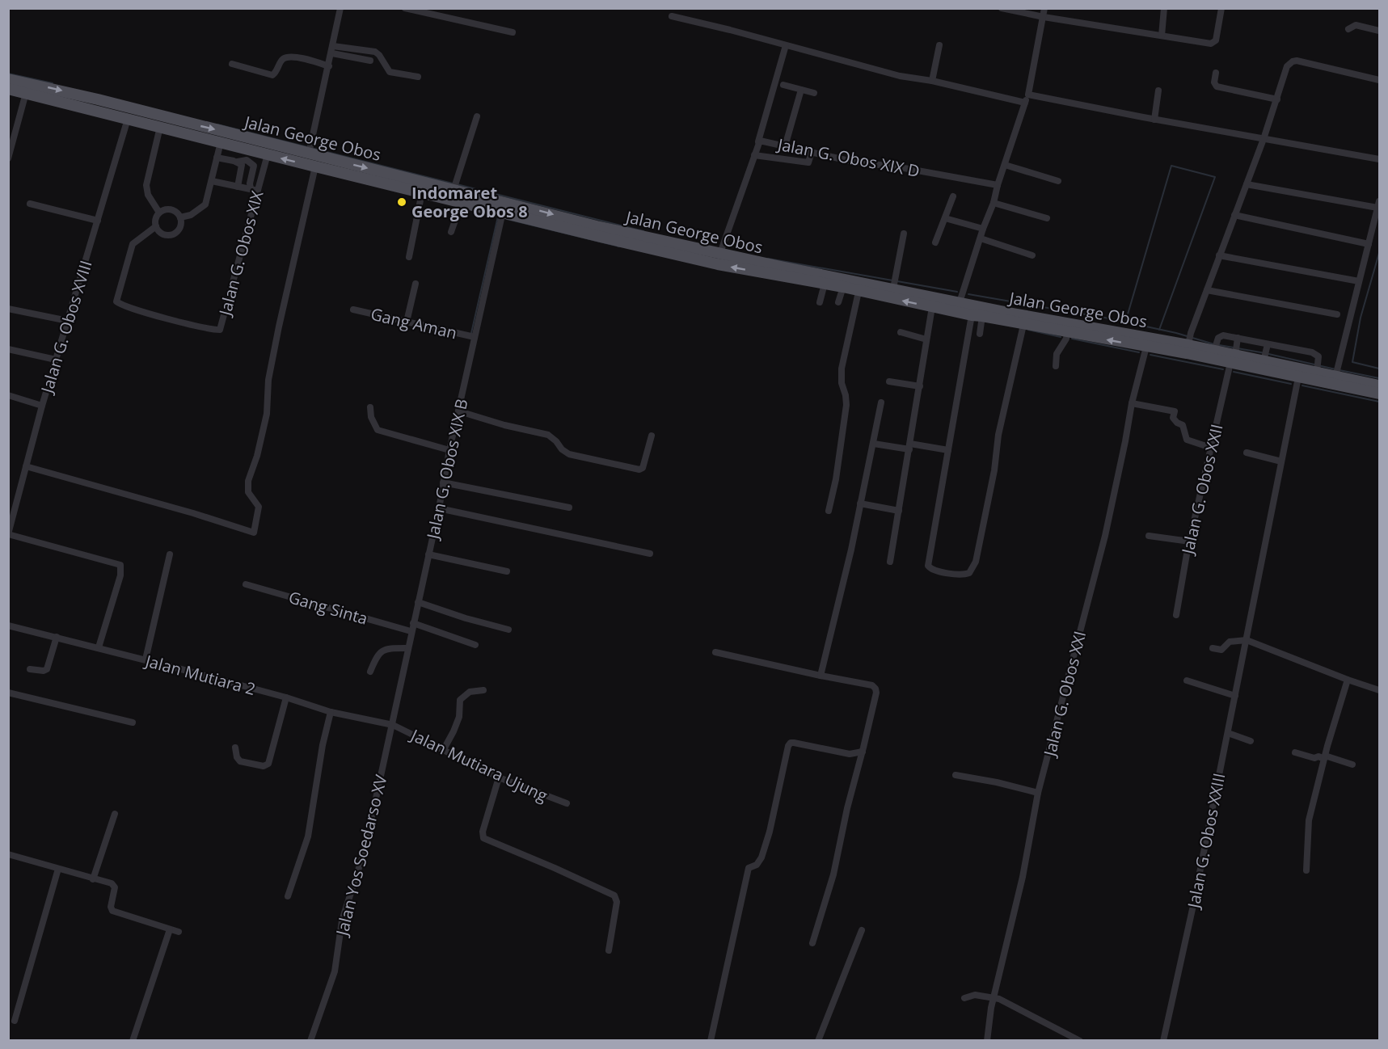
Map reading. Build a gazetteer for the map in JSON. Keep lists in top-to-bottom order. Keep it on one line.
{"streets":{"main road":["Jalan George Obos"],"street":["Jalan G. Obos XIX D","Jalan G. Obos XIX","Gang Aman","Jalan G. Obos XVIII","Jalan G. Obos XIX B","Jalan G. Obos XXII","Gang Sinta","Jalan Mutiara 2","Jalan G. Obos XXI","Jalan Mutiara Ujung","Jalan G. Obos XXIII","Jalan Yos Soedarso XV"]},"crossings":[["Jalan George Obos","Jalan G. Obos XIX D"],["Jalan George Obos","Jalan G. Obos XIX"],["Jalan George Obos","Jalan G. Obos XVIII"],["Jalan George Obos","Jalan G. Obos XIX B"],["Jalan George Obos","Jalan G. Obos XXII"],["Jalan George Obos","Jalan G. Obos XXI"],["Jalan George Obos","Jalan G. Obos XXIII"],["Gang Aman","Jalan G. Obos XIX B"],["Jalan G. Obos XIX B","Gang Sinta"],["Jalan G. Obos XIX B","Jalan Mutiara 2"],["Jalan G. Obos XIX B","Jalan Mutiara Ujung"],["Jalan G. Obos XIX B","Jalan Yos Soedarso XV"],["Jalan Mutiara 2","Jalan Mutiara Ujung"],["Jalan Mutiara 2","Jalan Yos Soedarso XV"],["Jalan Mutiara Ujung","Jalan Yos Soedarso XV"]],"places":["Indomaret George Obos 8"]}
